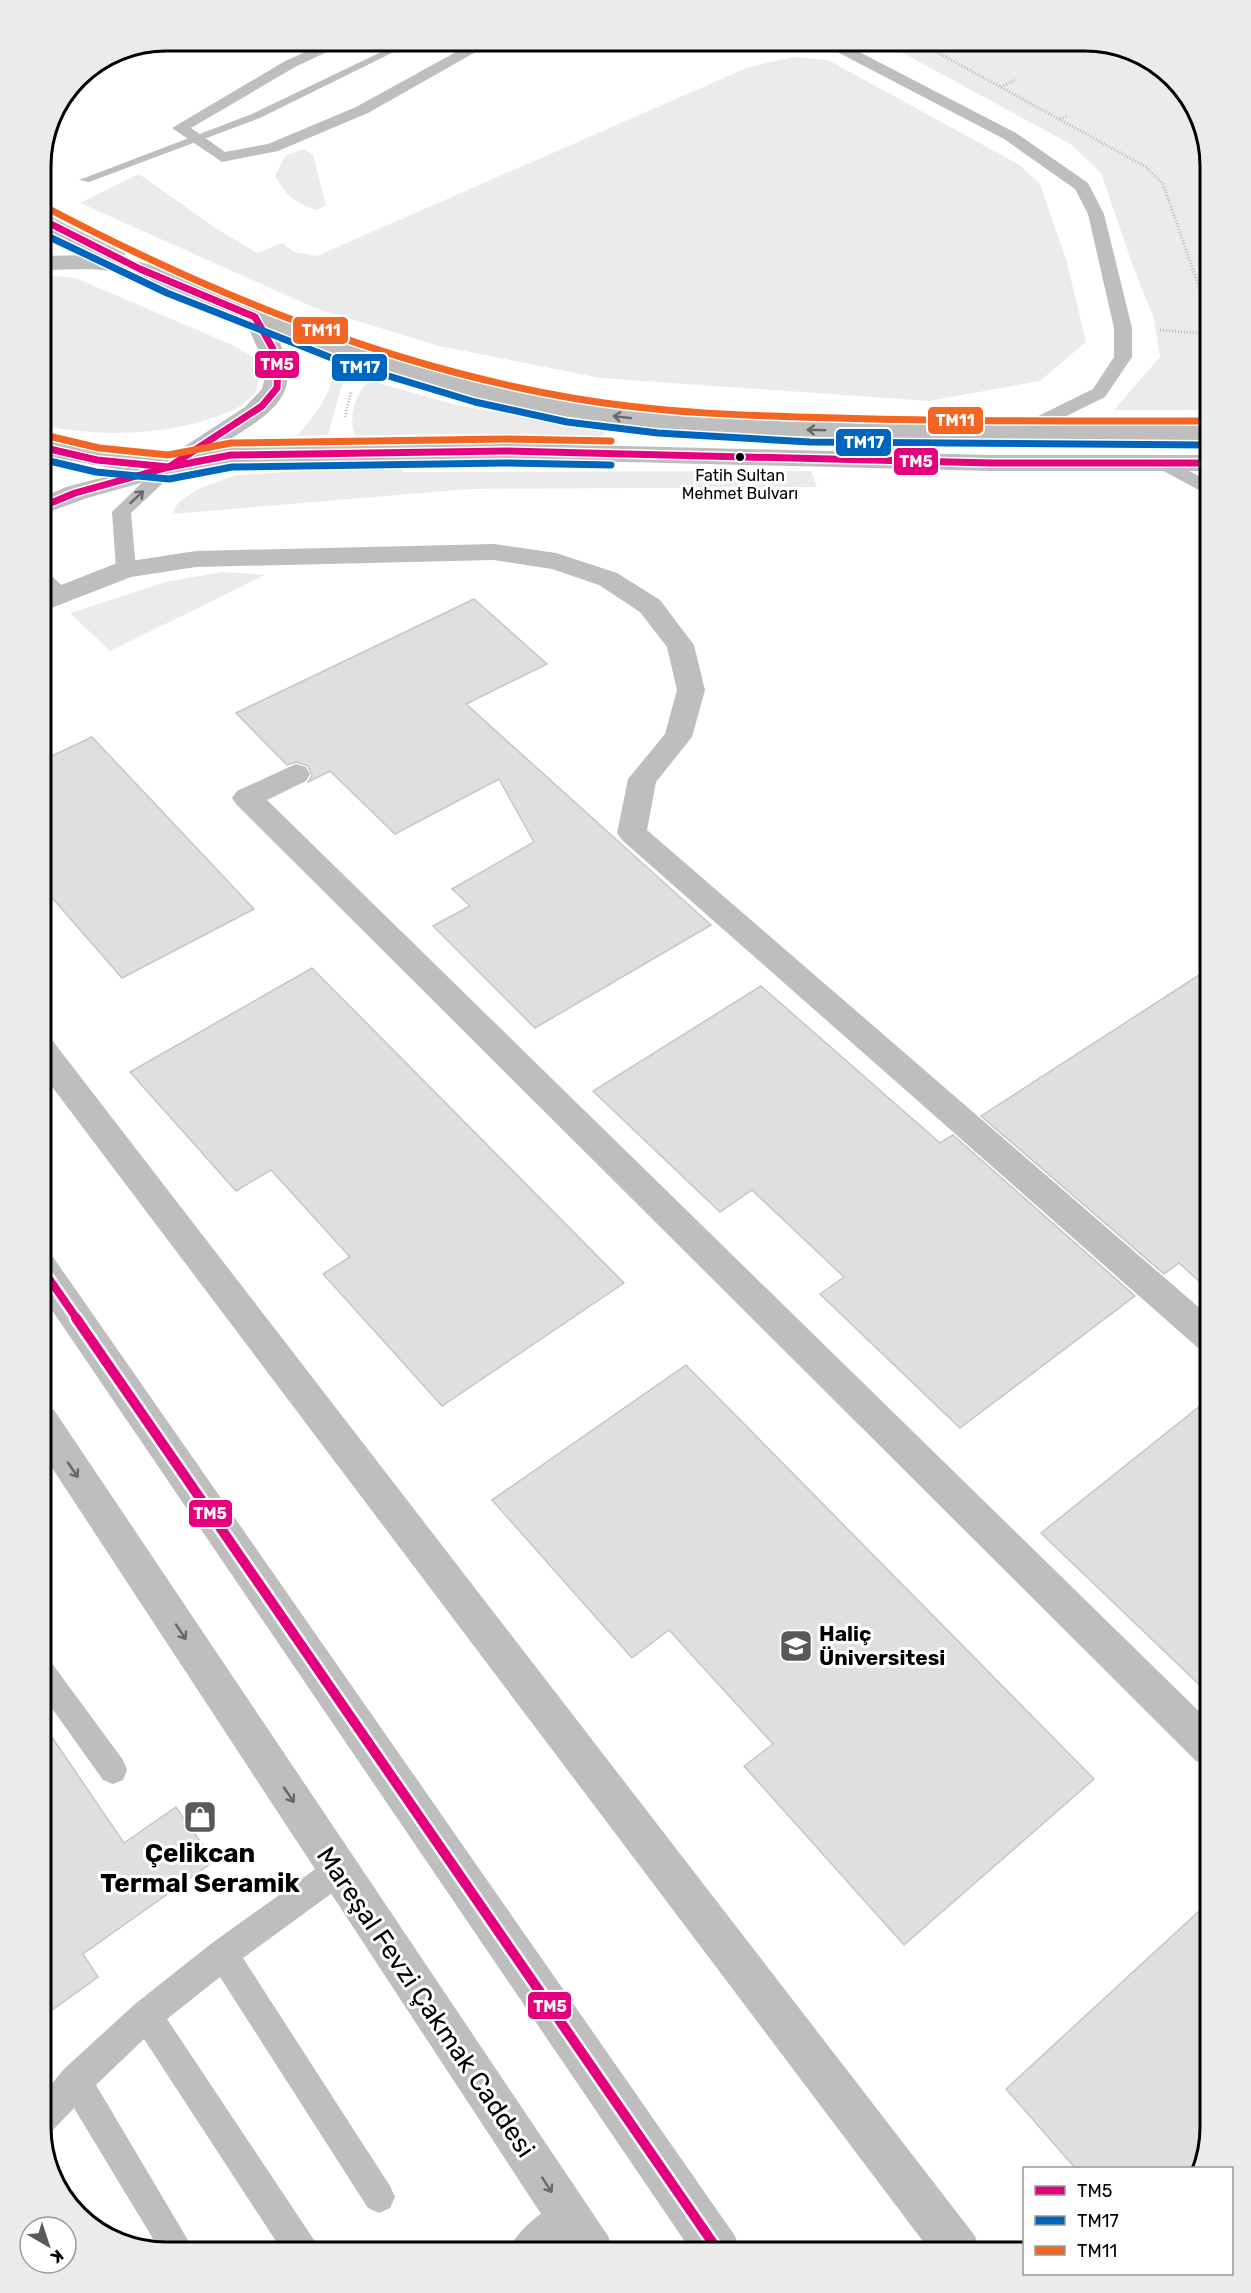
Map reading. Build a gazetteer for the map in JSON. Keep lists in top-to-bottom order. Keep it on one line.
{"streets":{"main road":["Mareşal Fevzi Çakmak Caddesi"]},"places":{"other":["Fatih Sultan Mehmet Bulvarı"],"school or university":["Haliç Üniversitesi"],"shop":["Çelikcan Termal Seramik"]},"lines":["transit line TM11","transit line TM5","transit line TM17"],"legend":["TM5","TM17","TM11"],"north":"bottom right"}
